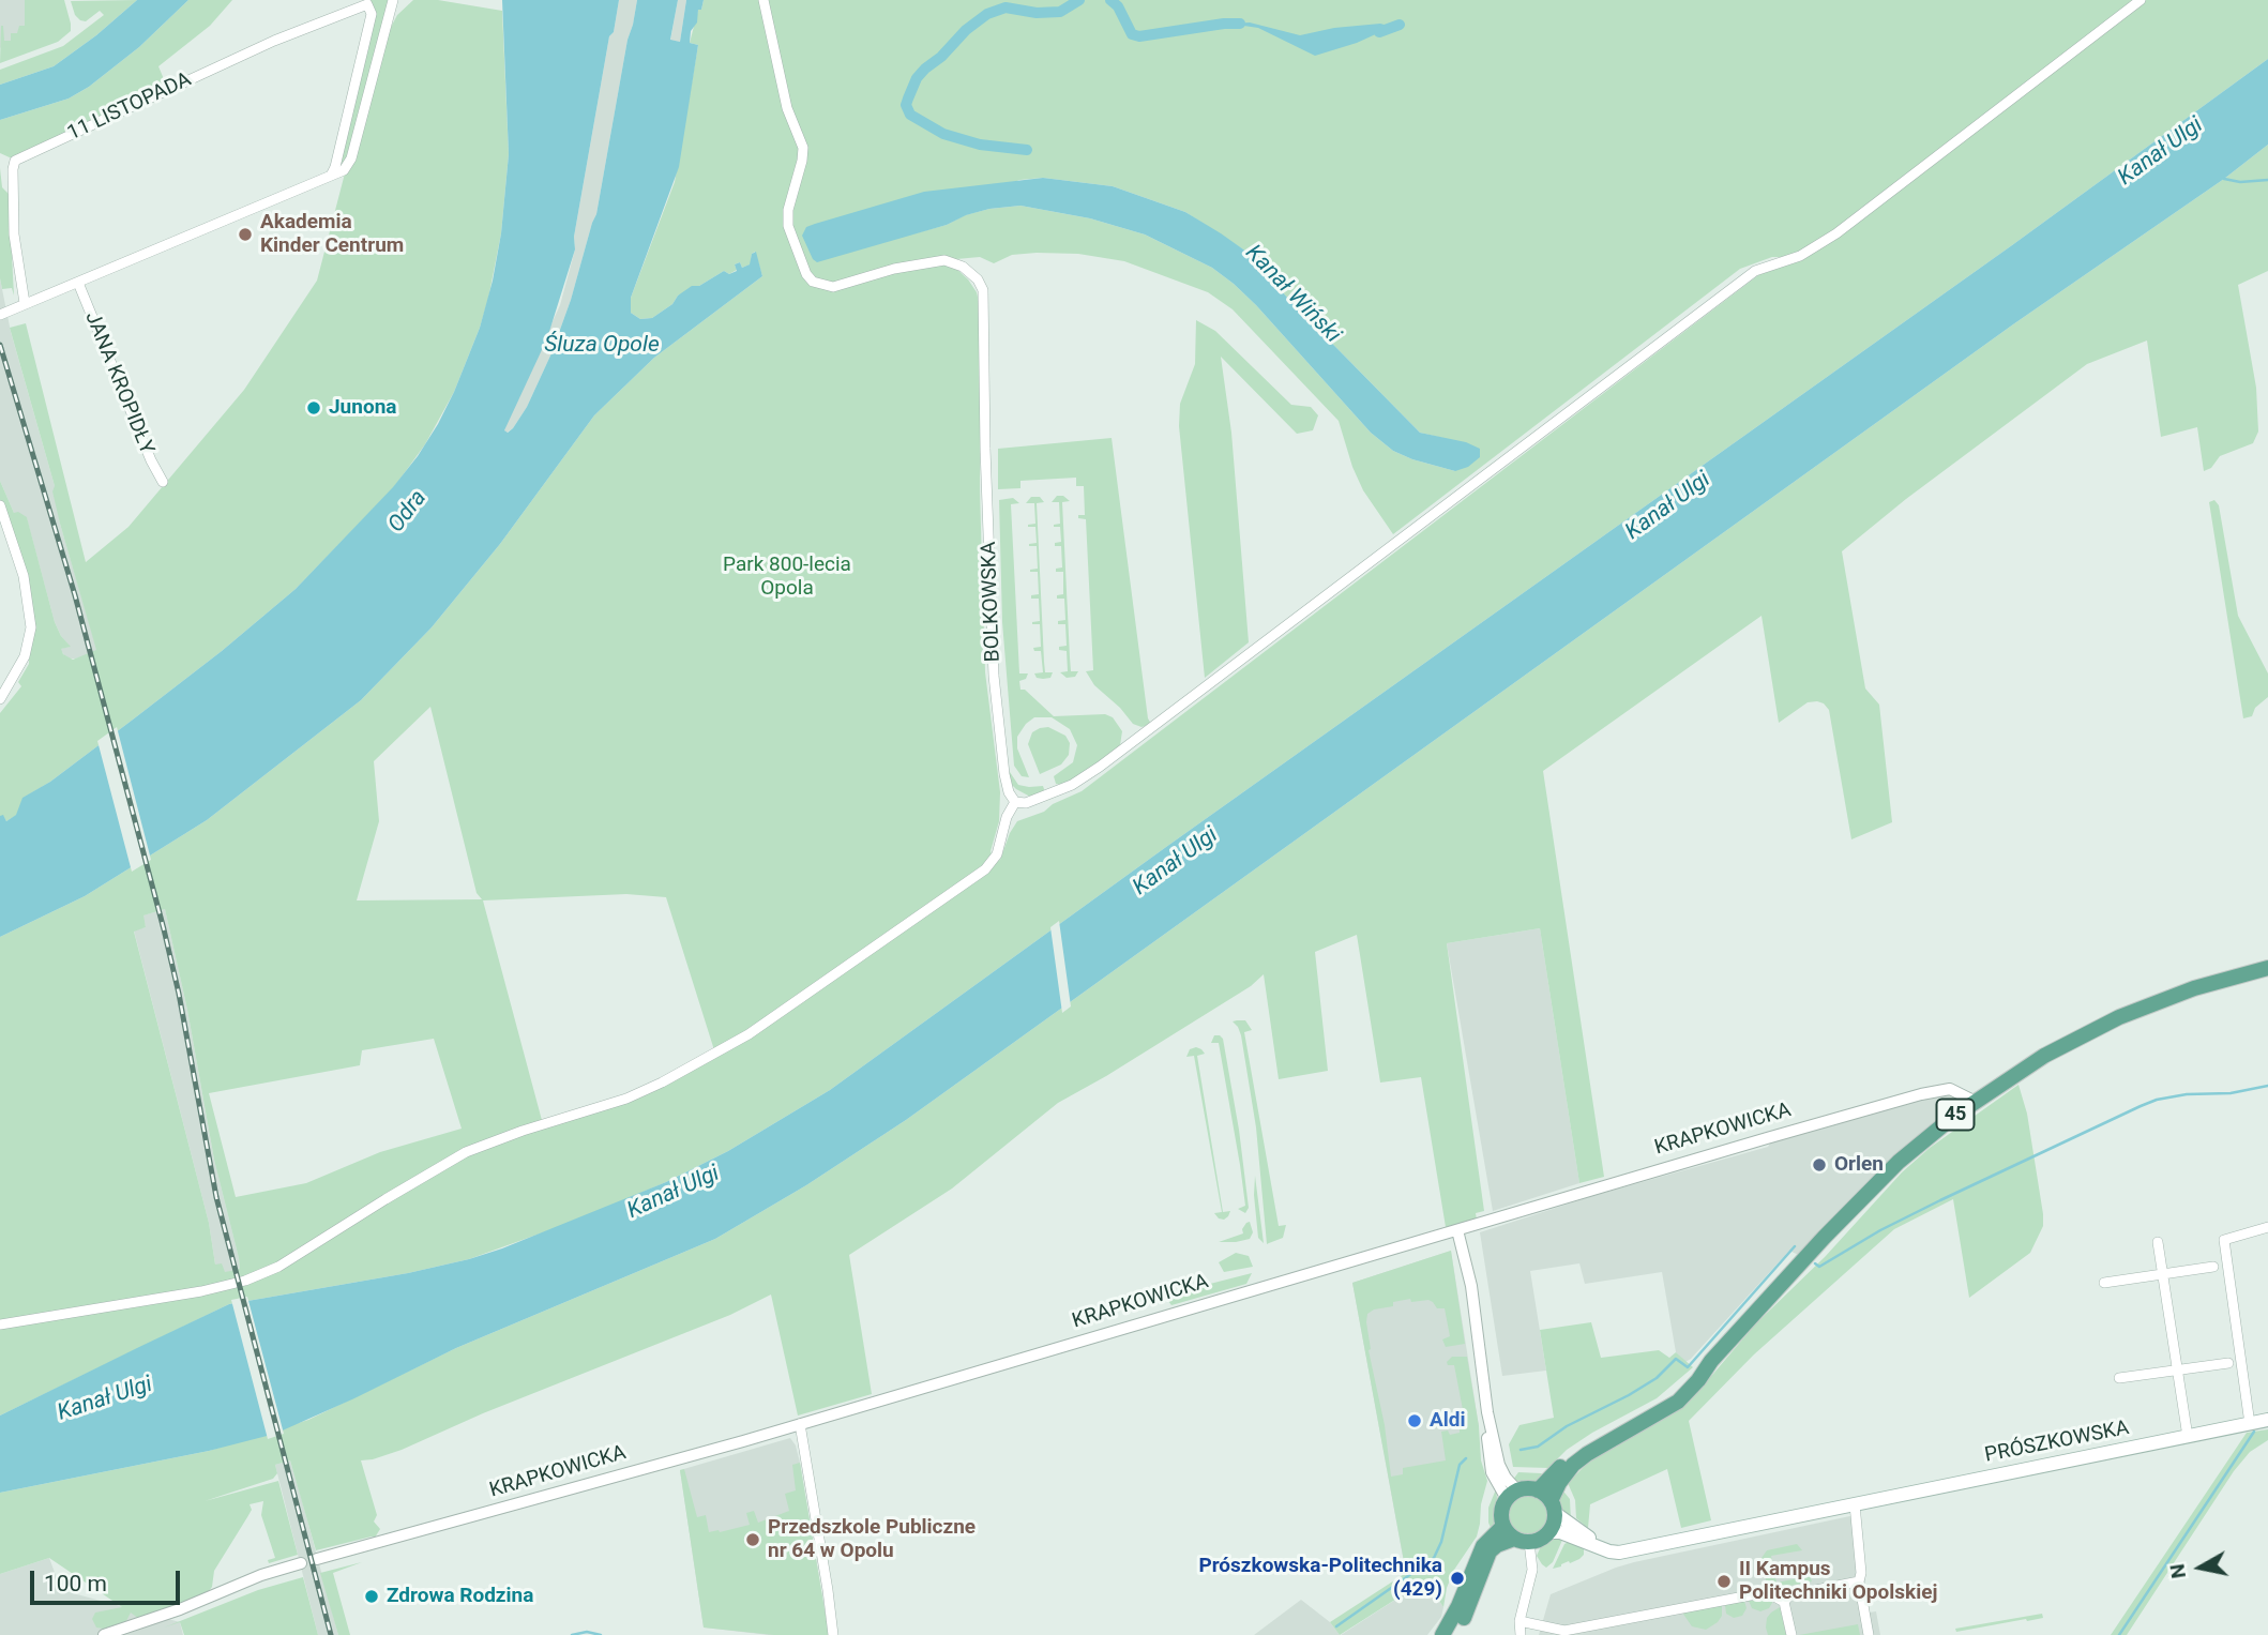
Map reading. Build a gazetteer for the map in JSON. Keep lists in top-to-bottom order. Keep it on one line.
{"streets":{"main road":["45","PRÓSZKOWSKA"],"street":["11 LISTOPADA","JANA KROPIDŁY","BOLKOWSKA","KRAPKOWICKA"]},"crossings":[["45","KRAPKOWICKA"],["45","PRÓSZKOWSKA"]],"water":["Kanał Ulgi","Kanał Wiński","Śluza Opole","Odra"],"parks":["Park 800-lecia Opola"],"places":["Akademia Kinder Centrum","Junona","Orlen","Aldi","Przedszkole Publiczne nr 64 w Opolu","Prószkowska-Politechnika (429)","II Kampus Politechniki Opolskiej","Zdrowa Rodzina"],"scale_bar":"100 m","north":"left"}
